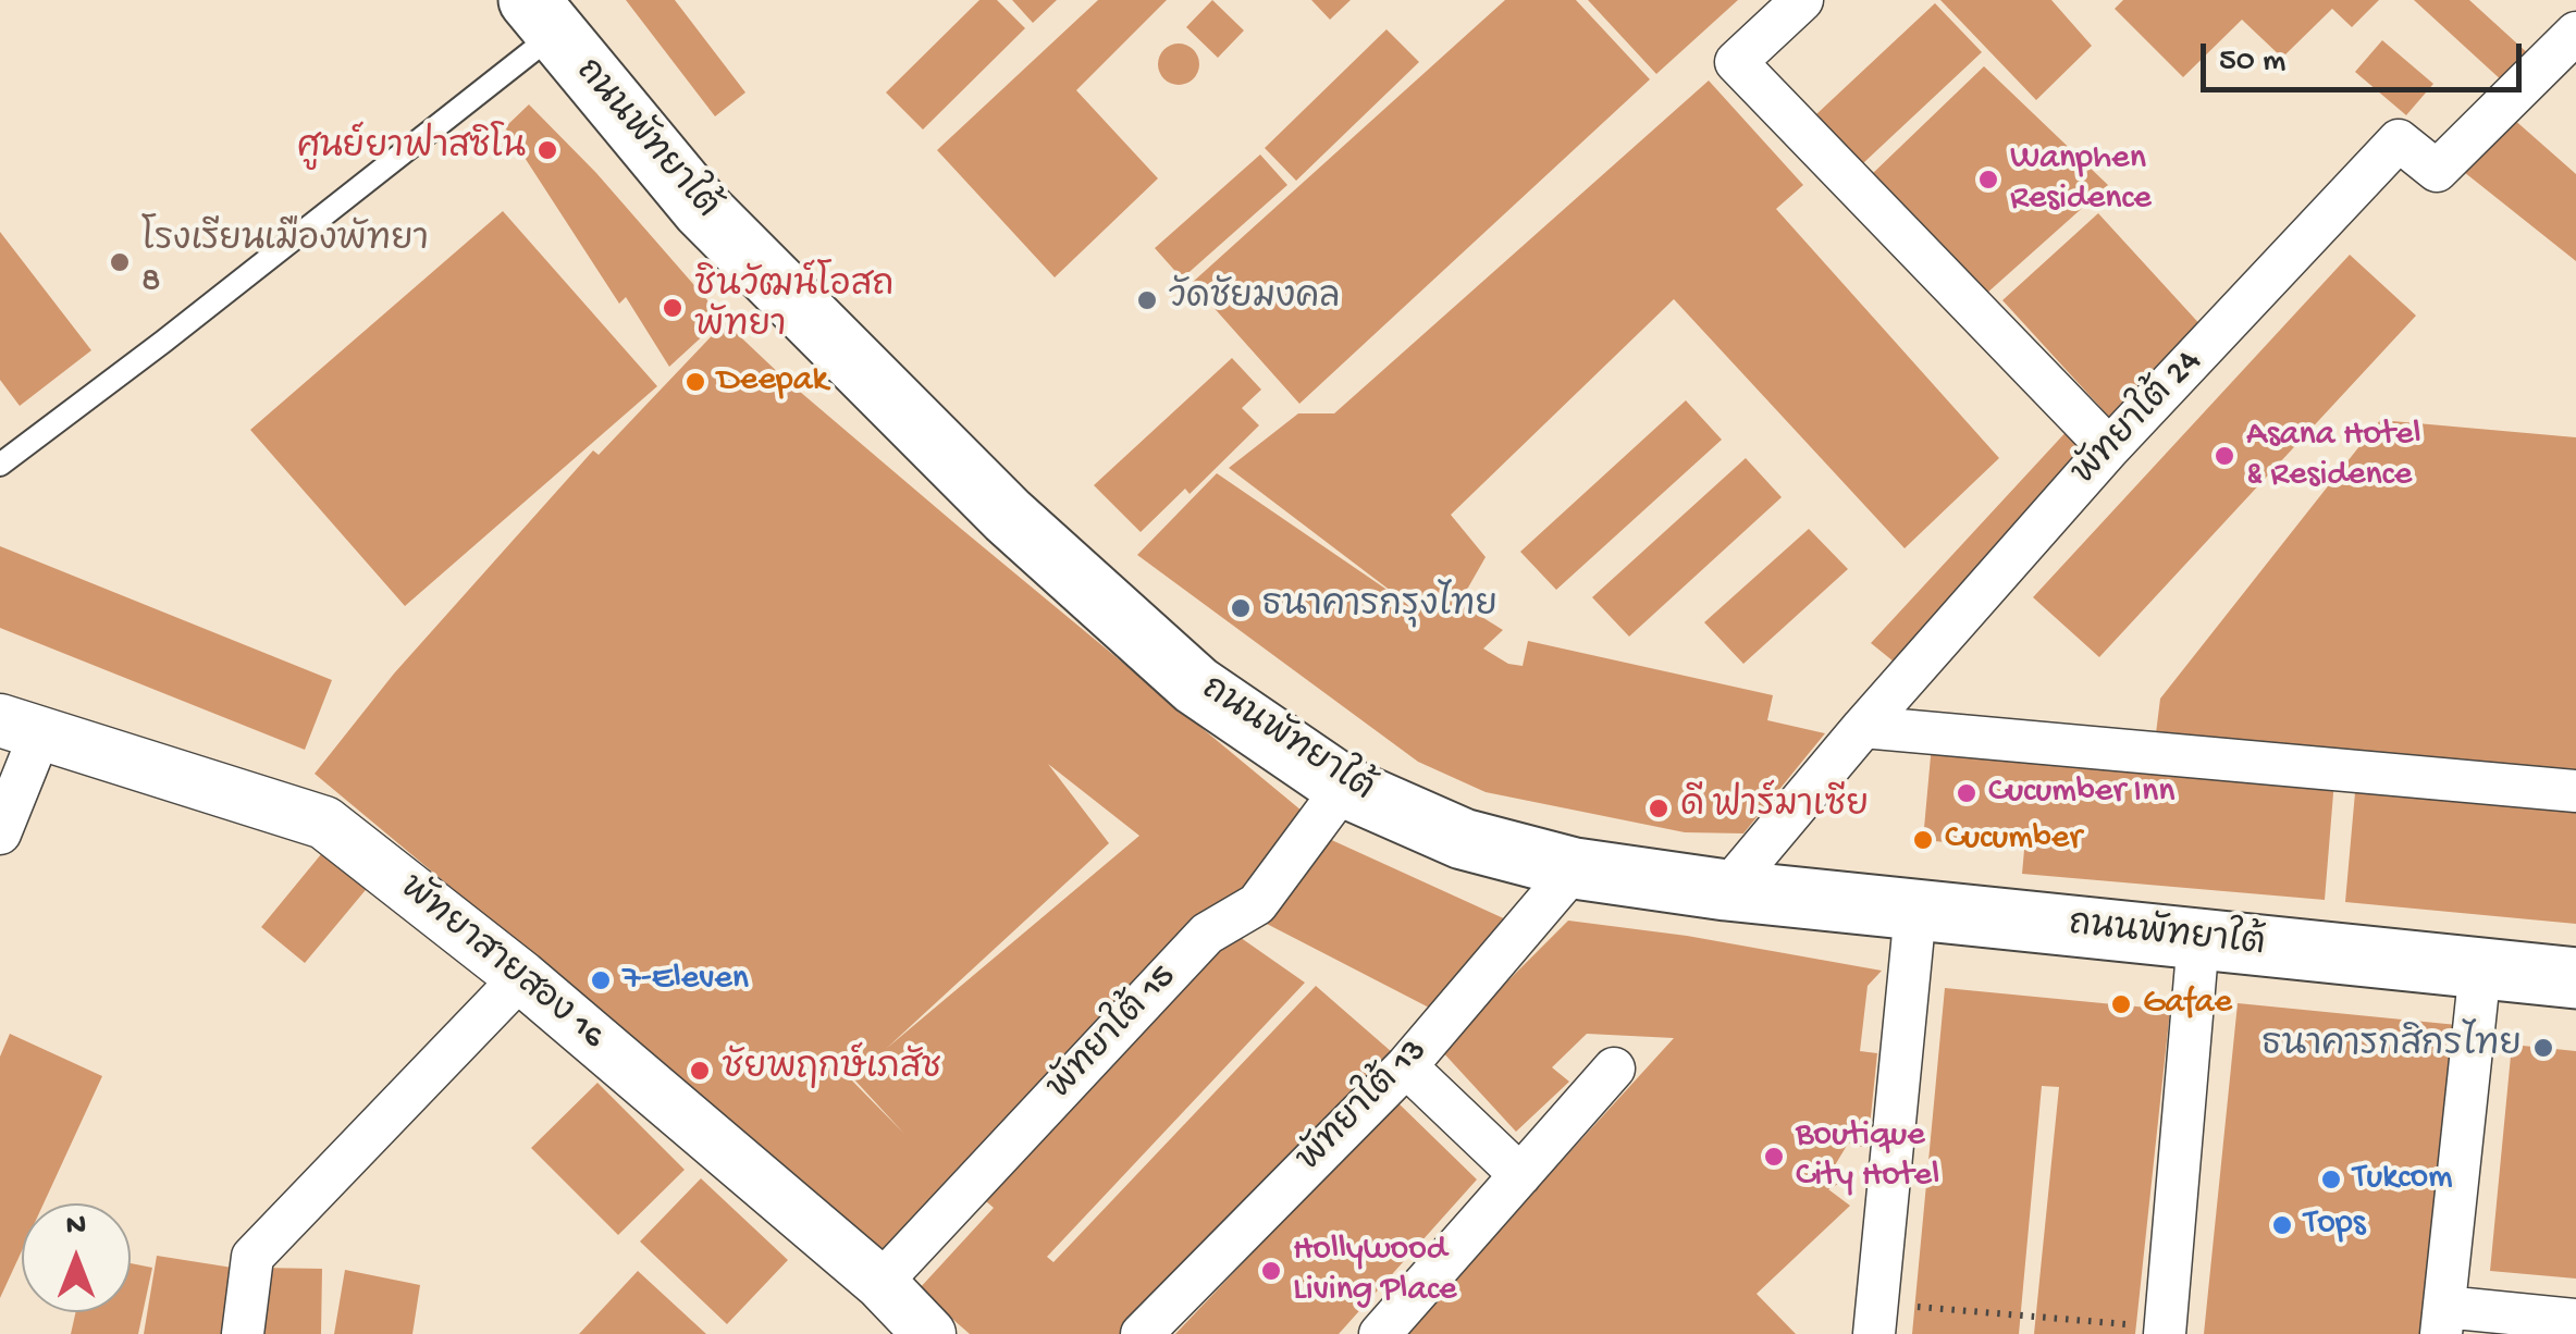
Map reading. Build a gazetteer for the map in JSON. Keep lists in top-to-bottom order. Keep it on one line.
{"streets":{"main road":["ถนนพัทยาใต้"],"street":["พัทยาใต้ 24","พัทยาสายสอง 16","พัทยาใต้ 15","พัทยาใต้ 13"]},"crossings":[["ถนนพัทยาใต้","พัทยาใต้ 24"],["ถนนพัทยาใต้","พัทยาใต้ 15"],["ถนนพัทยาใต้","พัทยาใต้ 13"],["พัทยาสายสอง 16","พัทยาใต้ 15"]],"places":["ศูนย์ยาฟาสซิโน","Wanphen Residence","โรงเรียนเมืองพัทยา 8","วัดชัยมงคล","ชินวัฒน์โอสถ พัทยา","Deepak","Asana Hotel & Residence","ธนาคารกรุงไทย","Cucumber Inn","ดี ฟาร์มาเซีย","Cucumber","7-Eleven","Gafae","ธนาคารกสิกรไทย","ชัยพฤกษ์เภสัช","Boutique City Hotel","Tukcom","Tops","Hollywood Living Place"],"scale_bar":"50 m","north":"top"}
